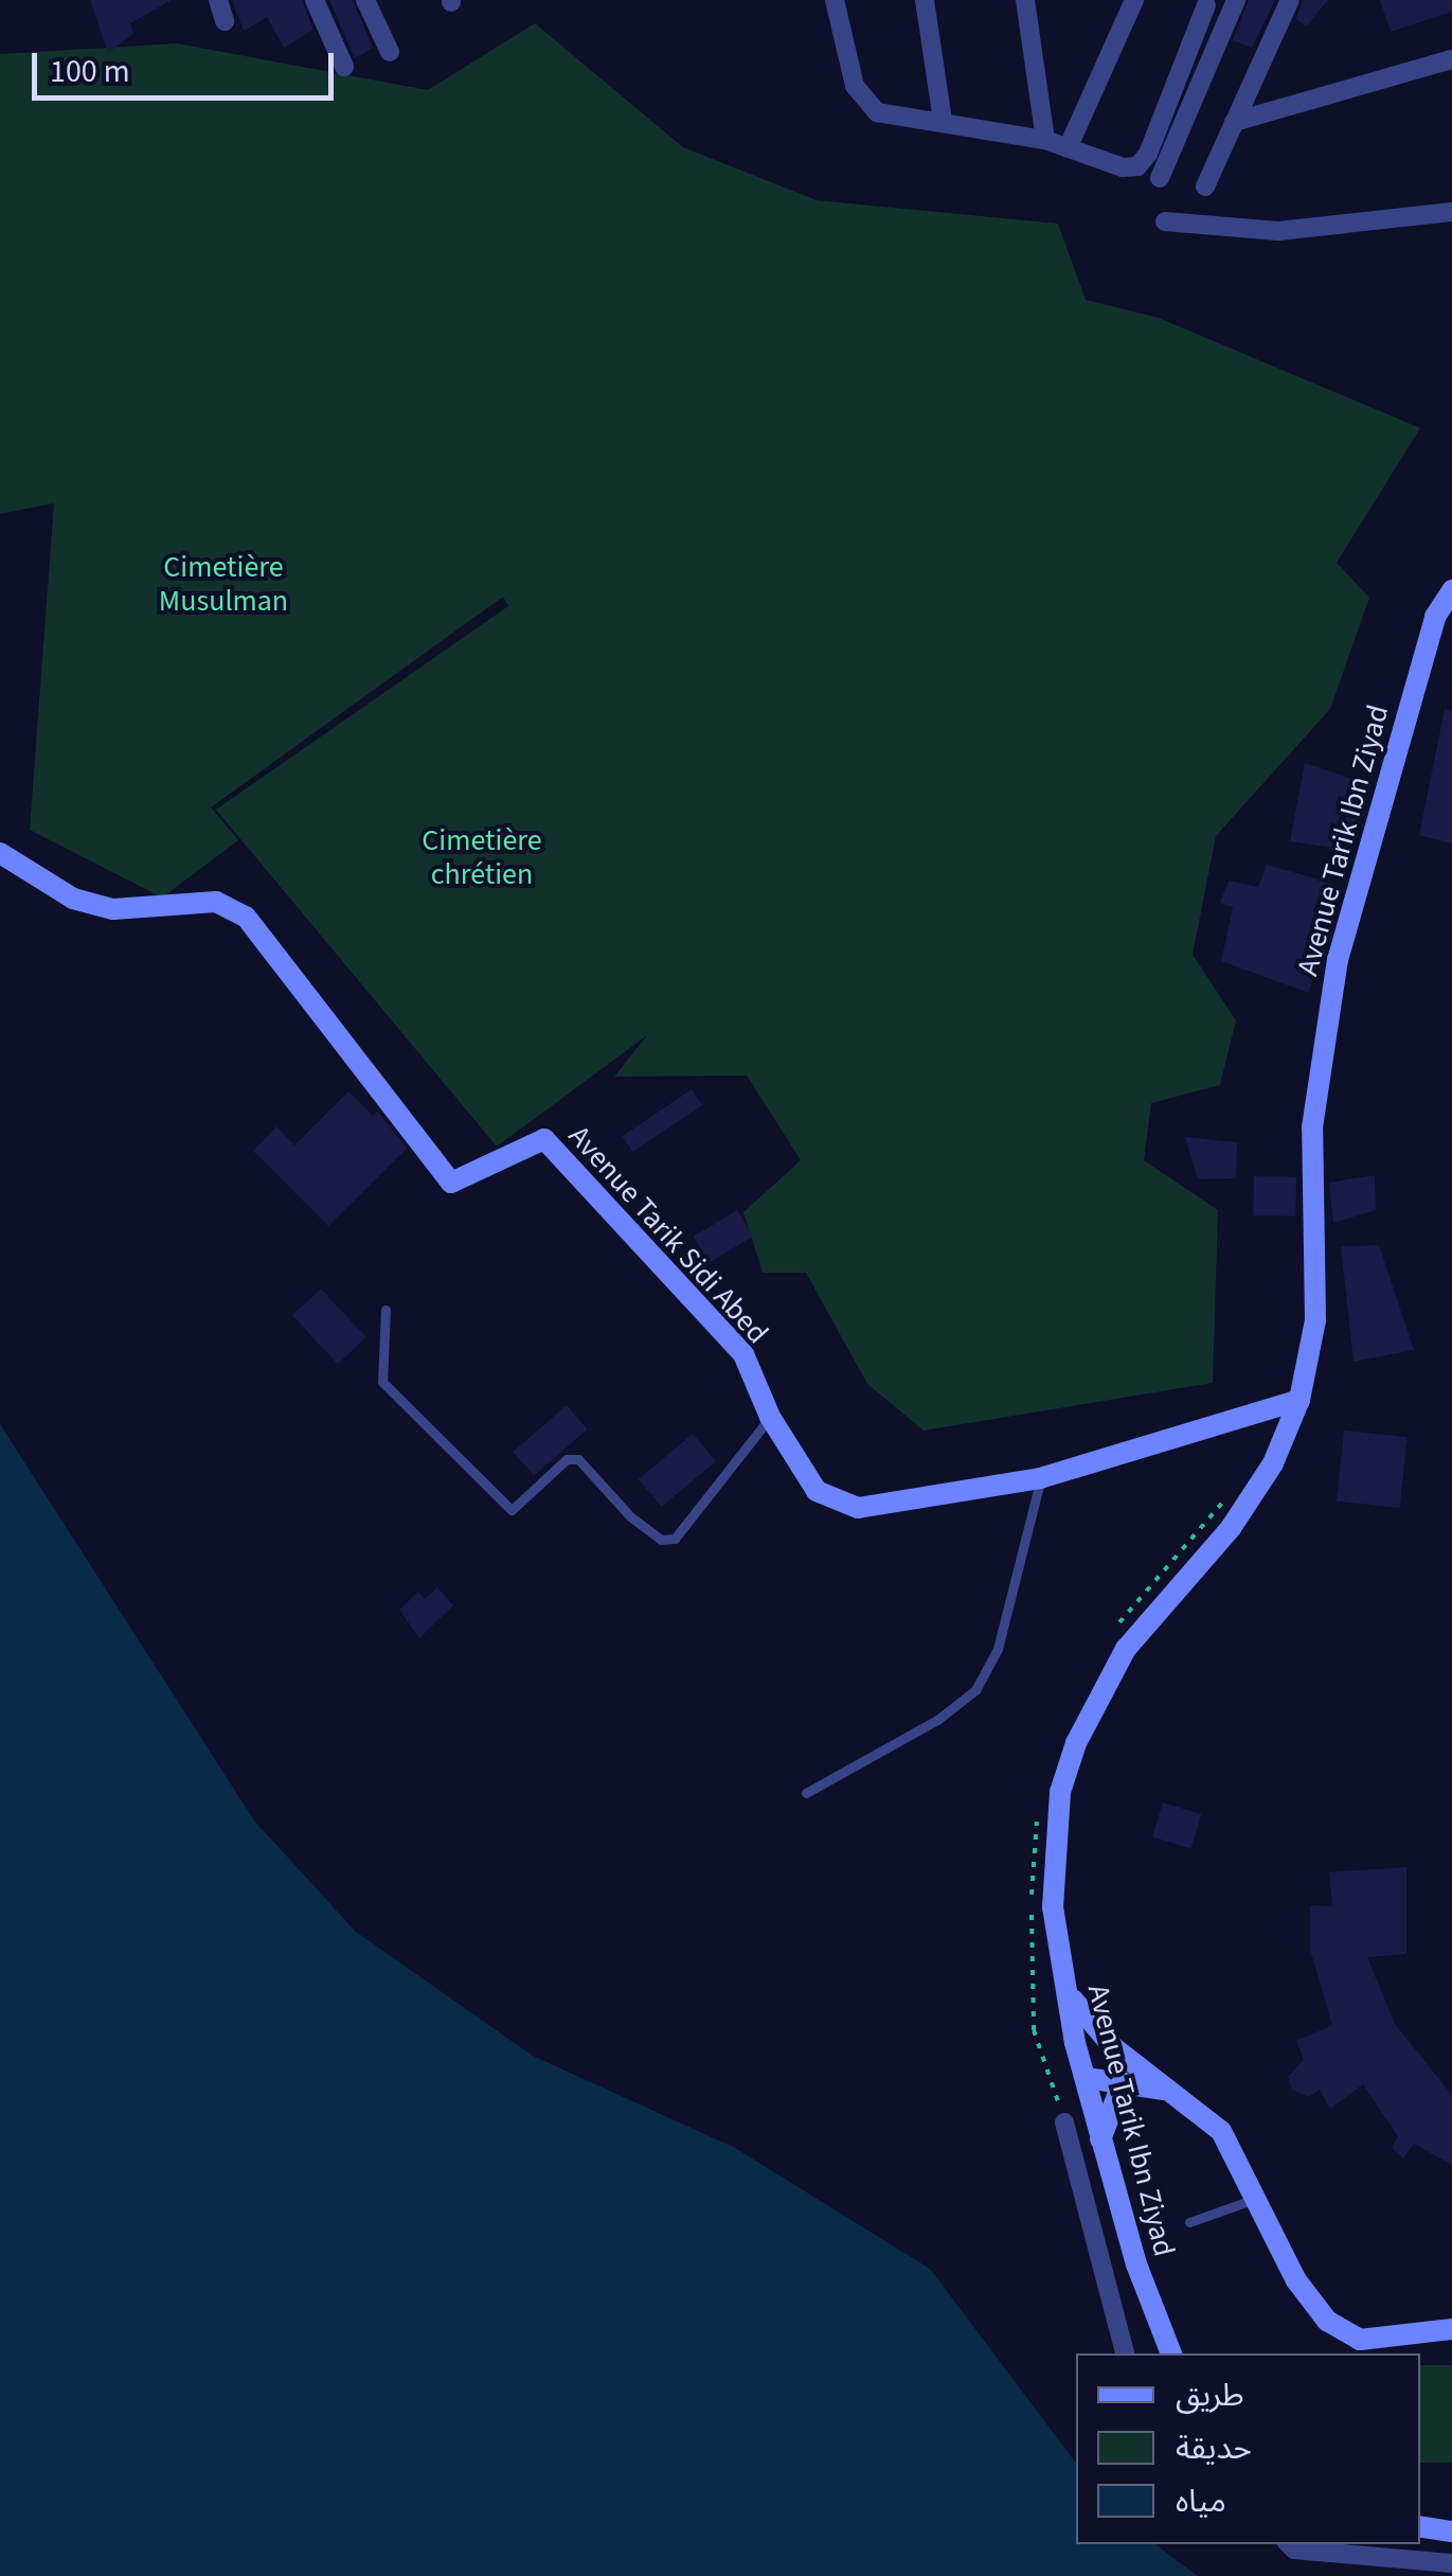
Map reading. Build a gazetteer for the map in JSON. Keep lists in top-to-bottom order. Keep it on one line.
{"streets":{"street":["Avenue Tarik Ibn Ziyad","Avenue Tarik Sidi Abed"]},"crossings":[["Avenue Tarik Ibn Ziyad","Avenue Tarik Sidi Abed"]],"parks":["Cimetière Musulman","Cimetière chrétien"],"legend":["طريق","حديقة","مياه"],"scale_bar":"100 m"}
